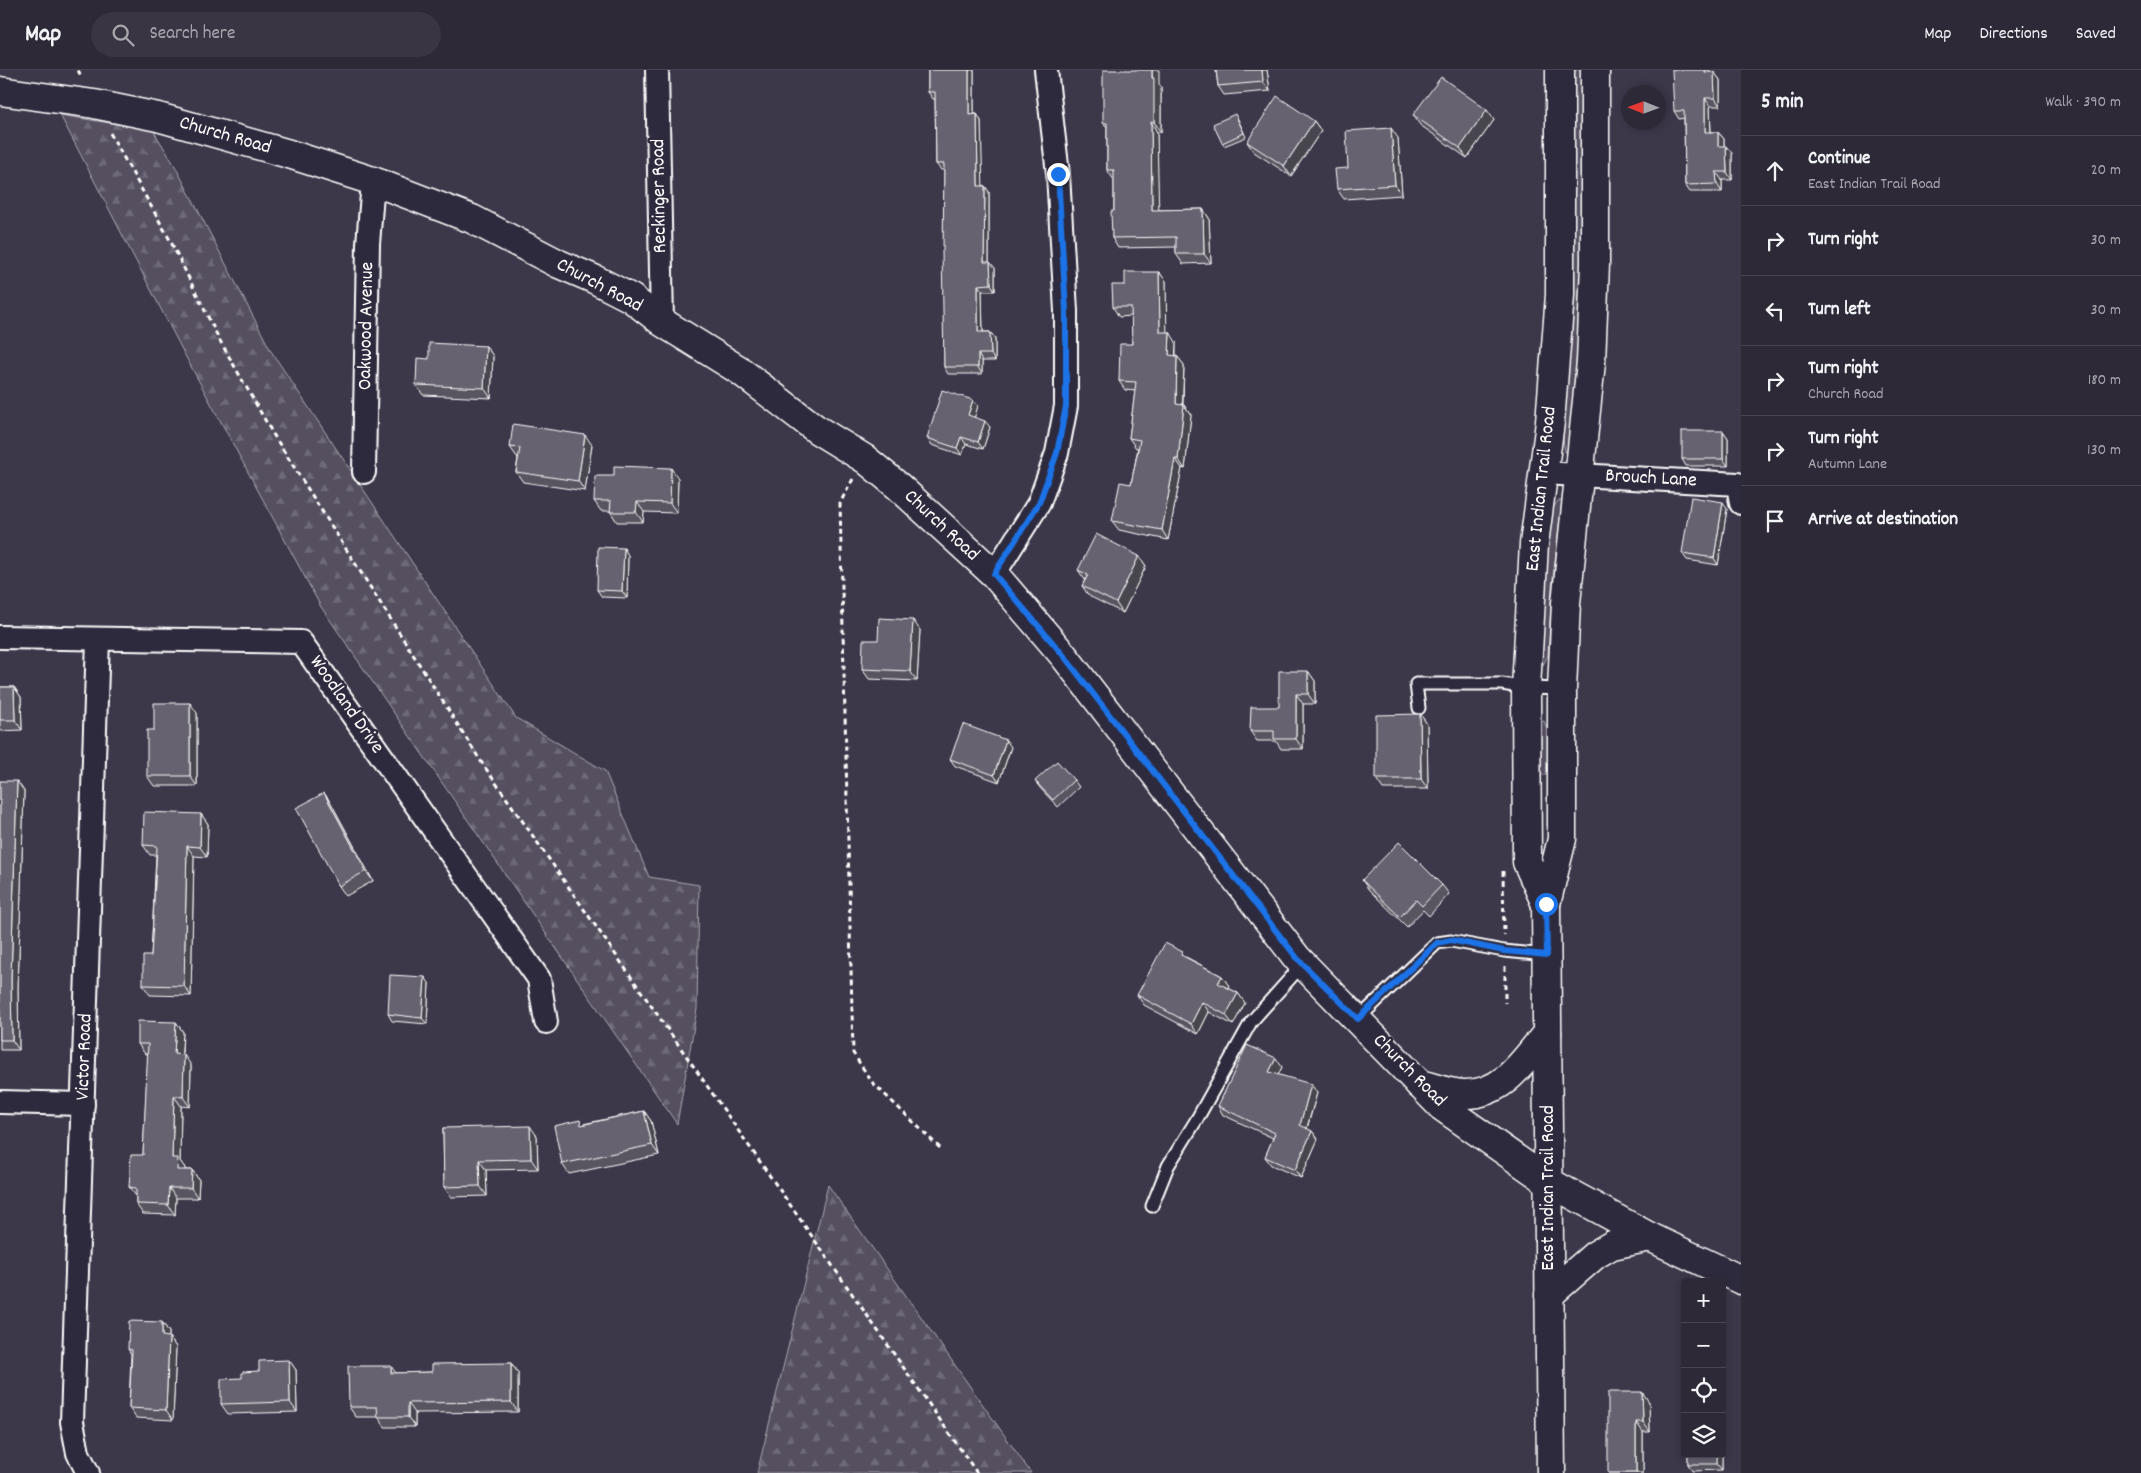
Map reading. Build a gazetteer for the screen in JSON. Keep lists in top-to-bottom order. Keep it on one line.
{"streets":{"main road":["Church Road","East Indian Trail Road"],"street":["Reckinger Road","Oakwood Avenue","Brouch Lane","Woodland Drive","Victor Road"]},"crossings":[["Church Road","Reckinger Road"],["Church Road","Oakwood Avenue"],["Church Road","East Indian Trail Road"],["Brouch Lane","East Indian Trail Road"],["Woodland Drive","Victor Road"]],"north":"left","page":{"header":"Map","search":"Search here","nav":["Map","Directions","Saved"],"heading":["5 min","Walk · 390 m"],"list":[["Continue","East Indian Trail Road","20 m"],["Turn right","30 m"],["Turn left","30 m"],["Turn right","Church Road","180 m"],["Turn right","Autumn Lane","130 m"],"Arrive at destination"],"map_buttons":["+","−"]}}
